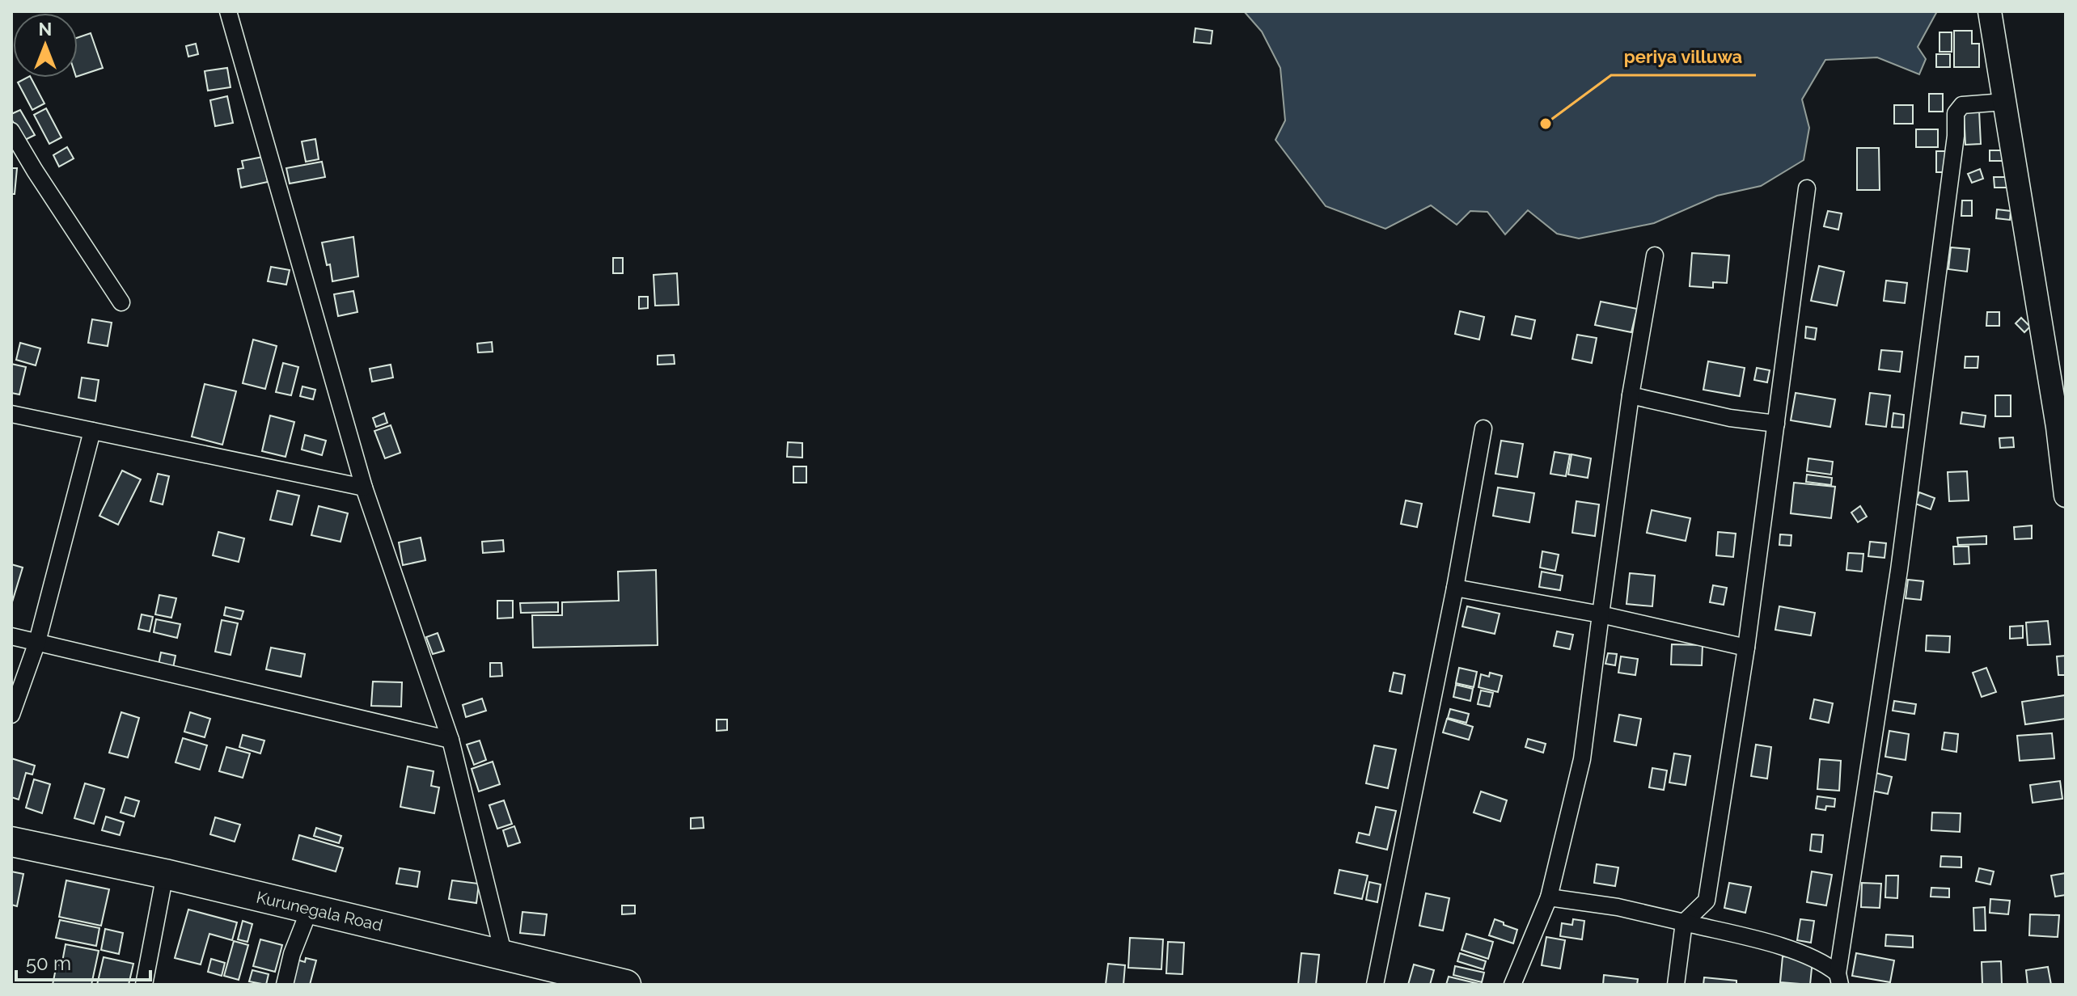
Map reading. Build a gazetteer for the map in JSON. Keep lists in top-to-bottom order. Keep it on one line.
{"streets":{"highway":["Kurunegala Road"]},"places":["periya villuwa"],"scale_bar":"50 m","north":"top"}
